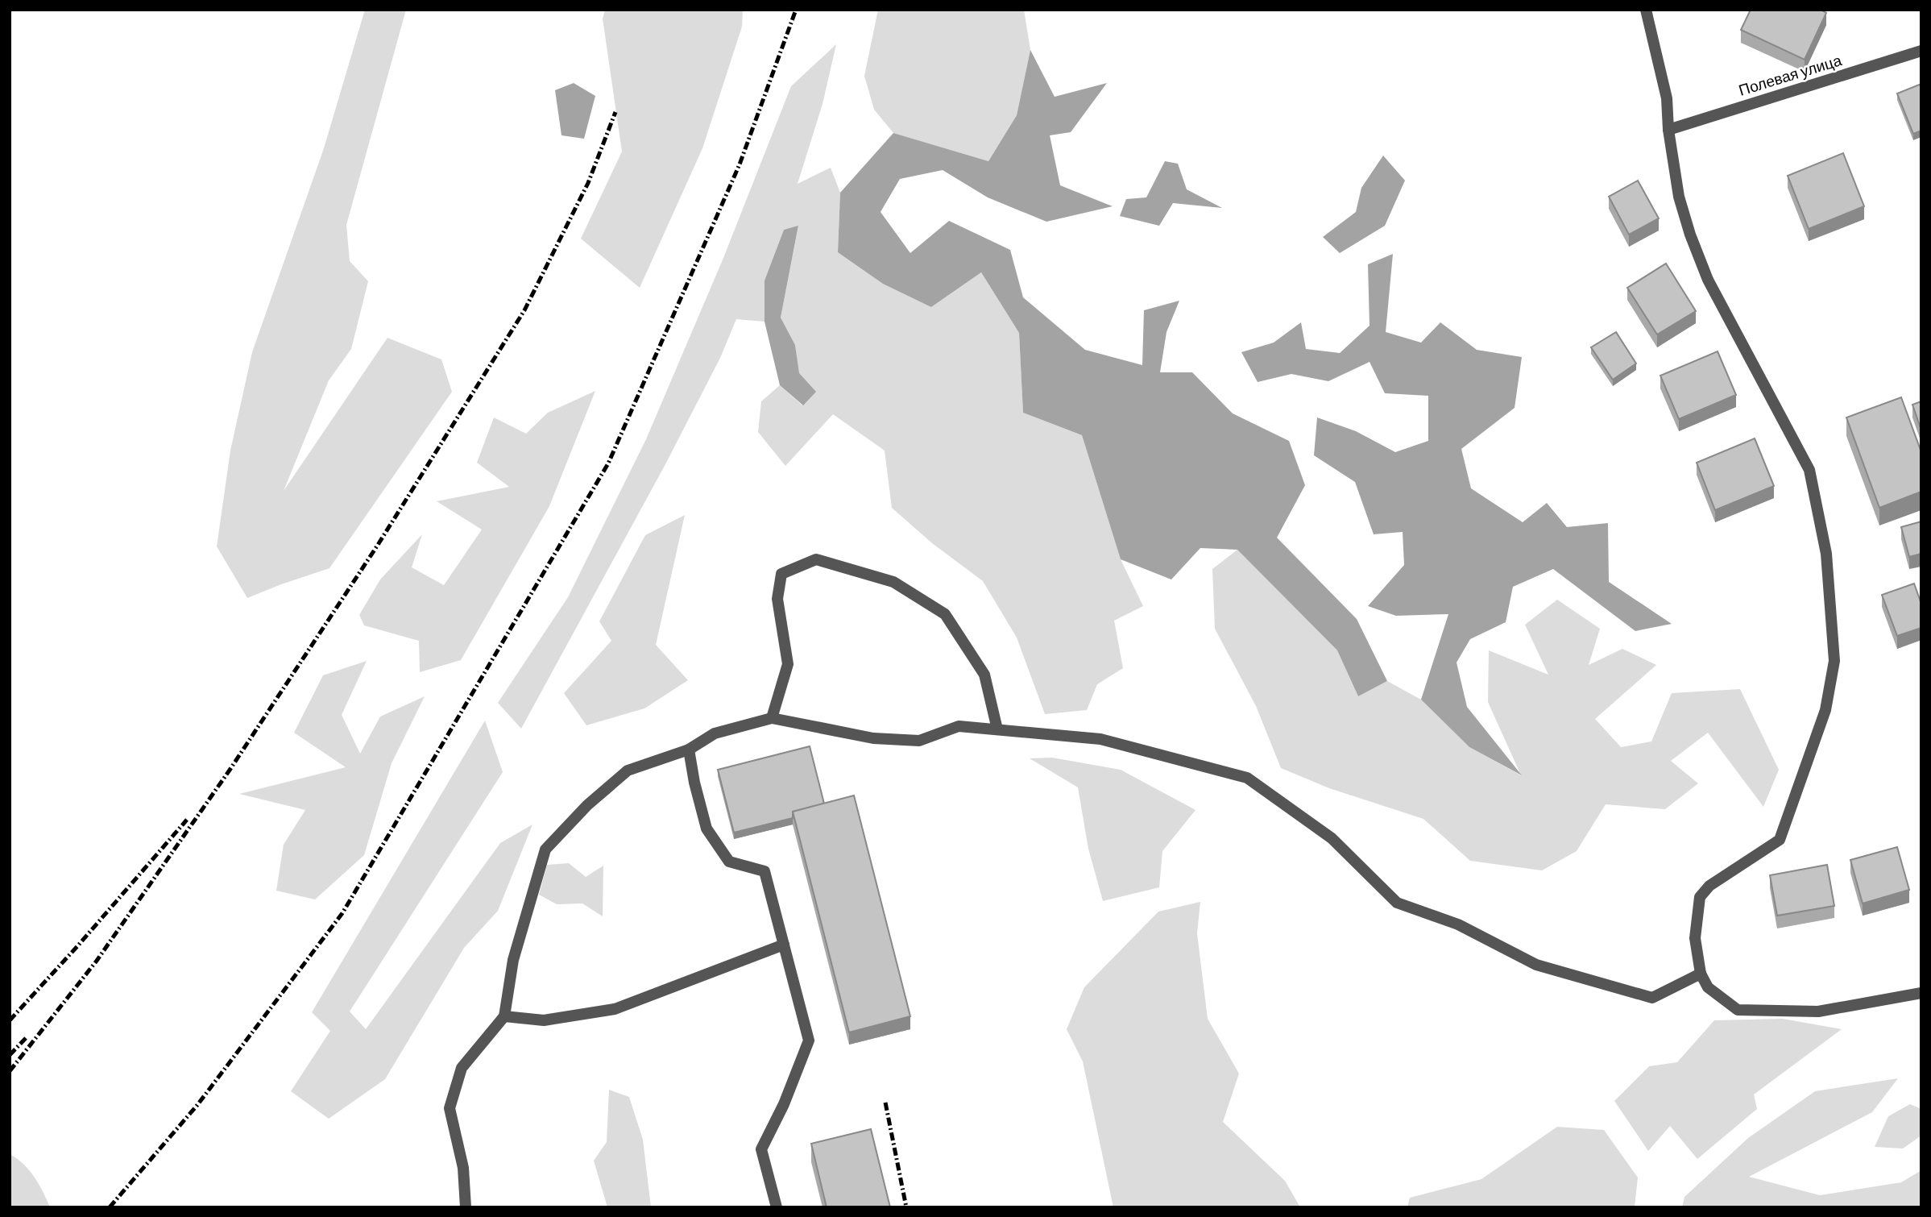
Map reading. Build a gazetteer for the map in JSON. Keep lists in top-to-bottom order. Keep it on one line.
{"streets":{"street":["Полевая улица"]}}
